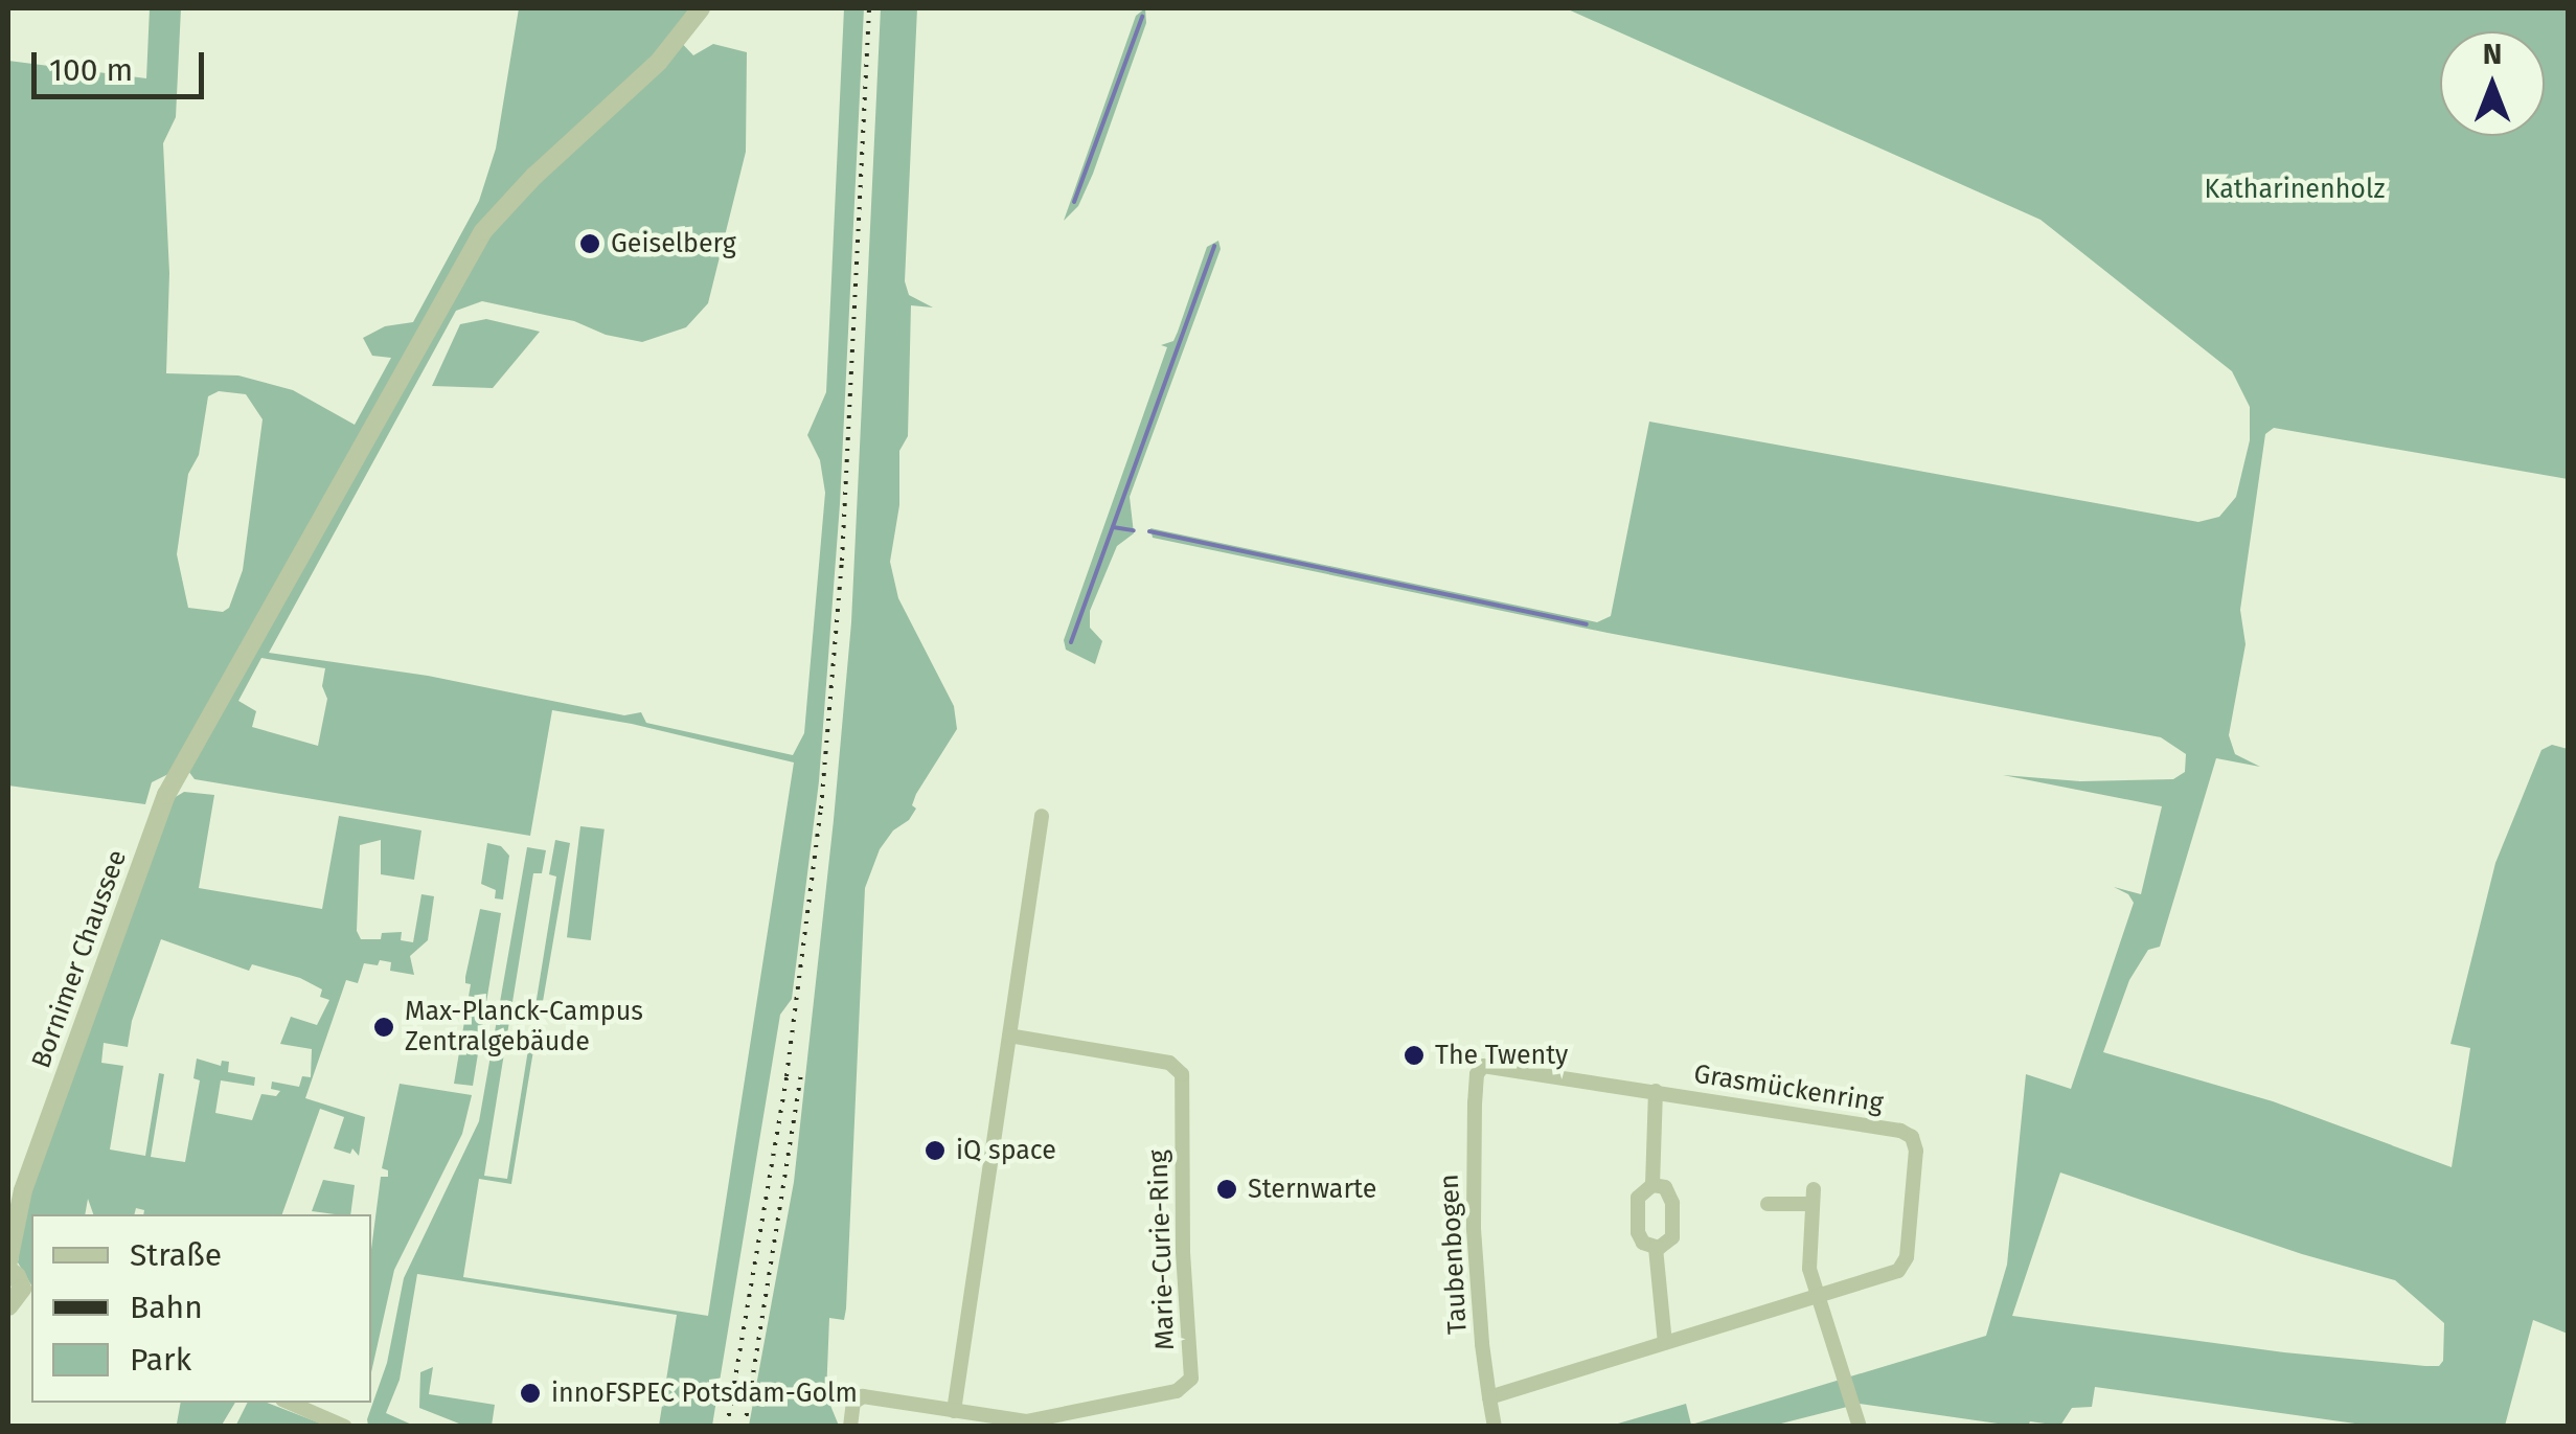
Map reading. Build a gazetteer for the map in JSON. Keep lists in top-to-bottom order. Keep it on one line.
{"streets":{"street":["Bornimer Chaussee","Grasmückenring","Marie-Curie-Ring","Taubenbogen"]},"crossings":[["Grasmückenring","Taubenbogen"]],"parks":["Katharinenholz"],"places":["Geiselberg","Max-Planck-Campus Zentralgebäude","The Twenty","iQ space","Sternwarte","innoFSPEC Potsdam-Golm"],"legend":["Straße","Bahn","Park"],"scale_bar":"100 m","north":"top"}
